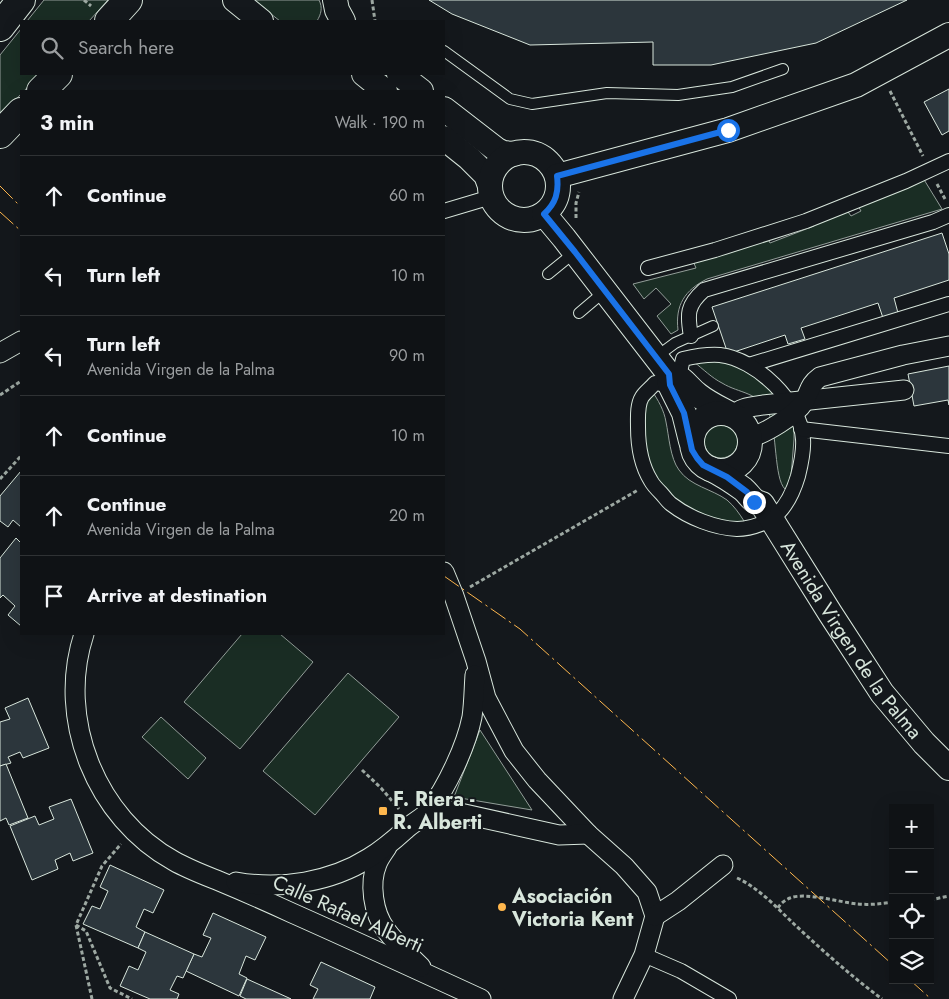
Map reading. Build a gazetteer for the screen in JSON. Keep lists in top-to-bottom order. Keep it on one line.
{"streets":{"street":["Avenida Virgen de la Palma","Calle Rafael Alberti"]},"places":{"transit":["F. Riera - R. Alberti"],"other":["Asociación Victoria Kent"]},"page":{"search":"Search here","heading":["3 min","Walk · 190 m"],"list":[["Continue","60 m"],["Turn left","10 m"],["Turn left","Avenida Virgen de la Palma","90 m"],["Continue","10 m"],["Continue","Avenida Virgen de la Palma","20 m"],"Arrive at destination"],"map_buttons":["+","−"]}}
